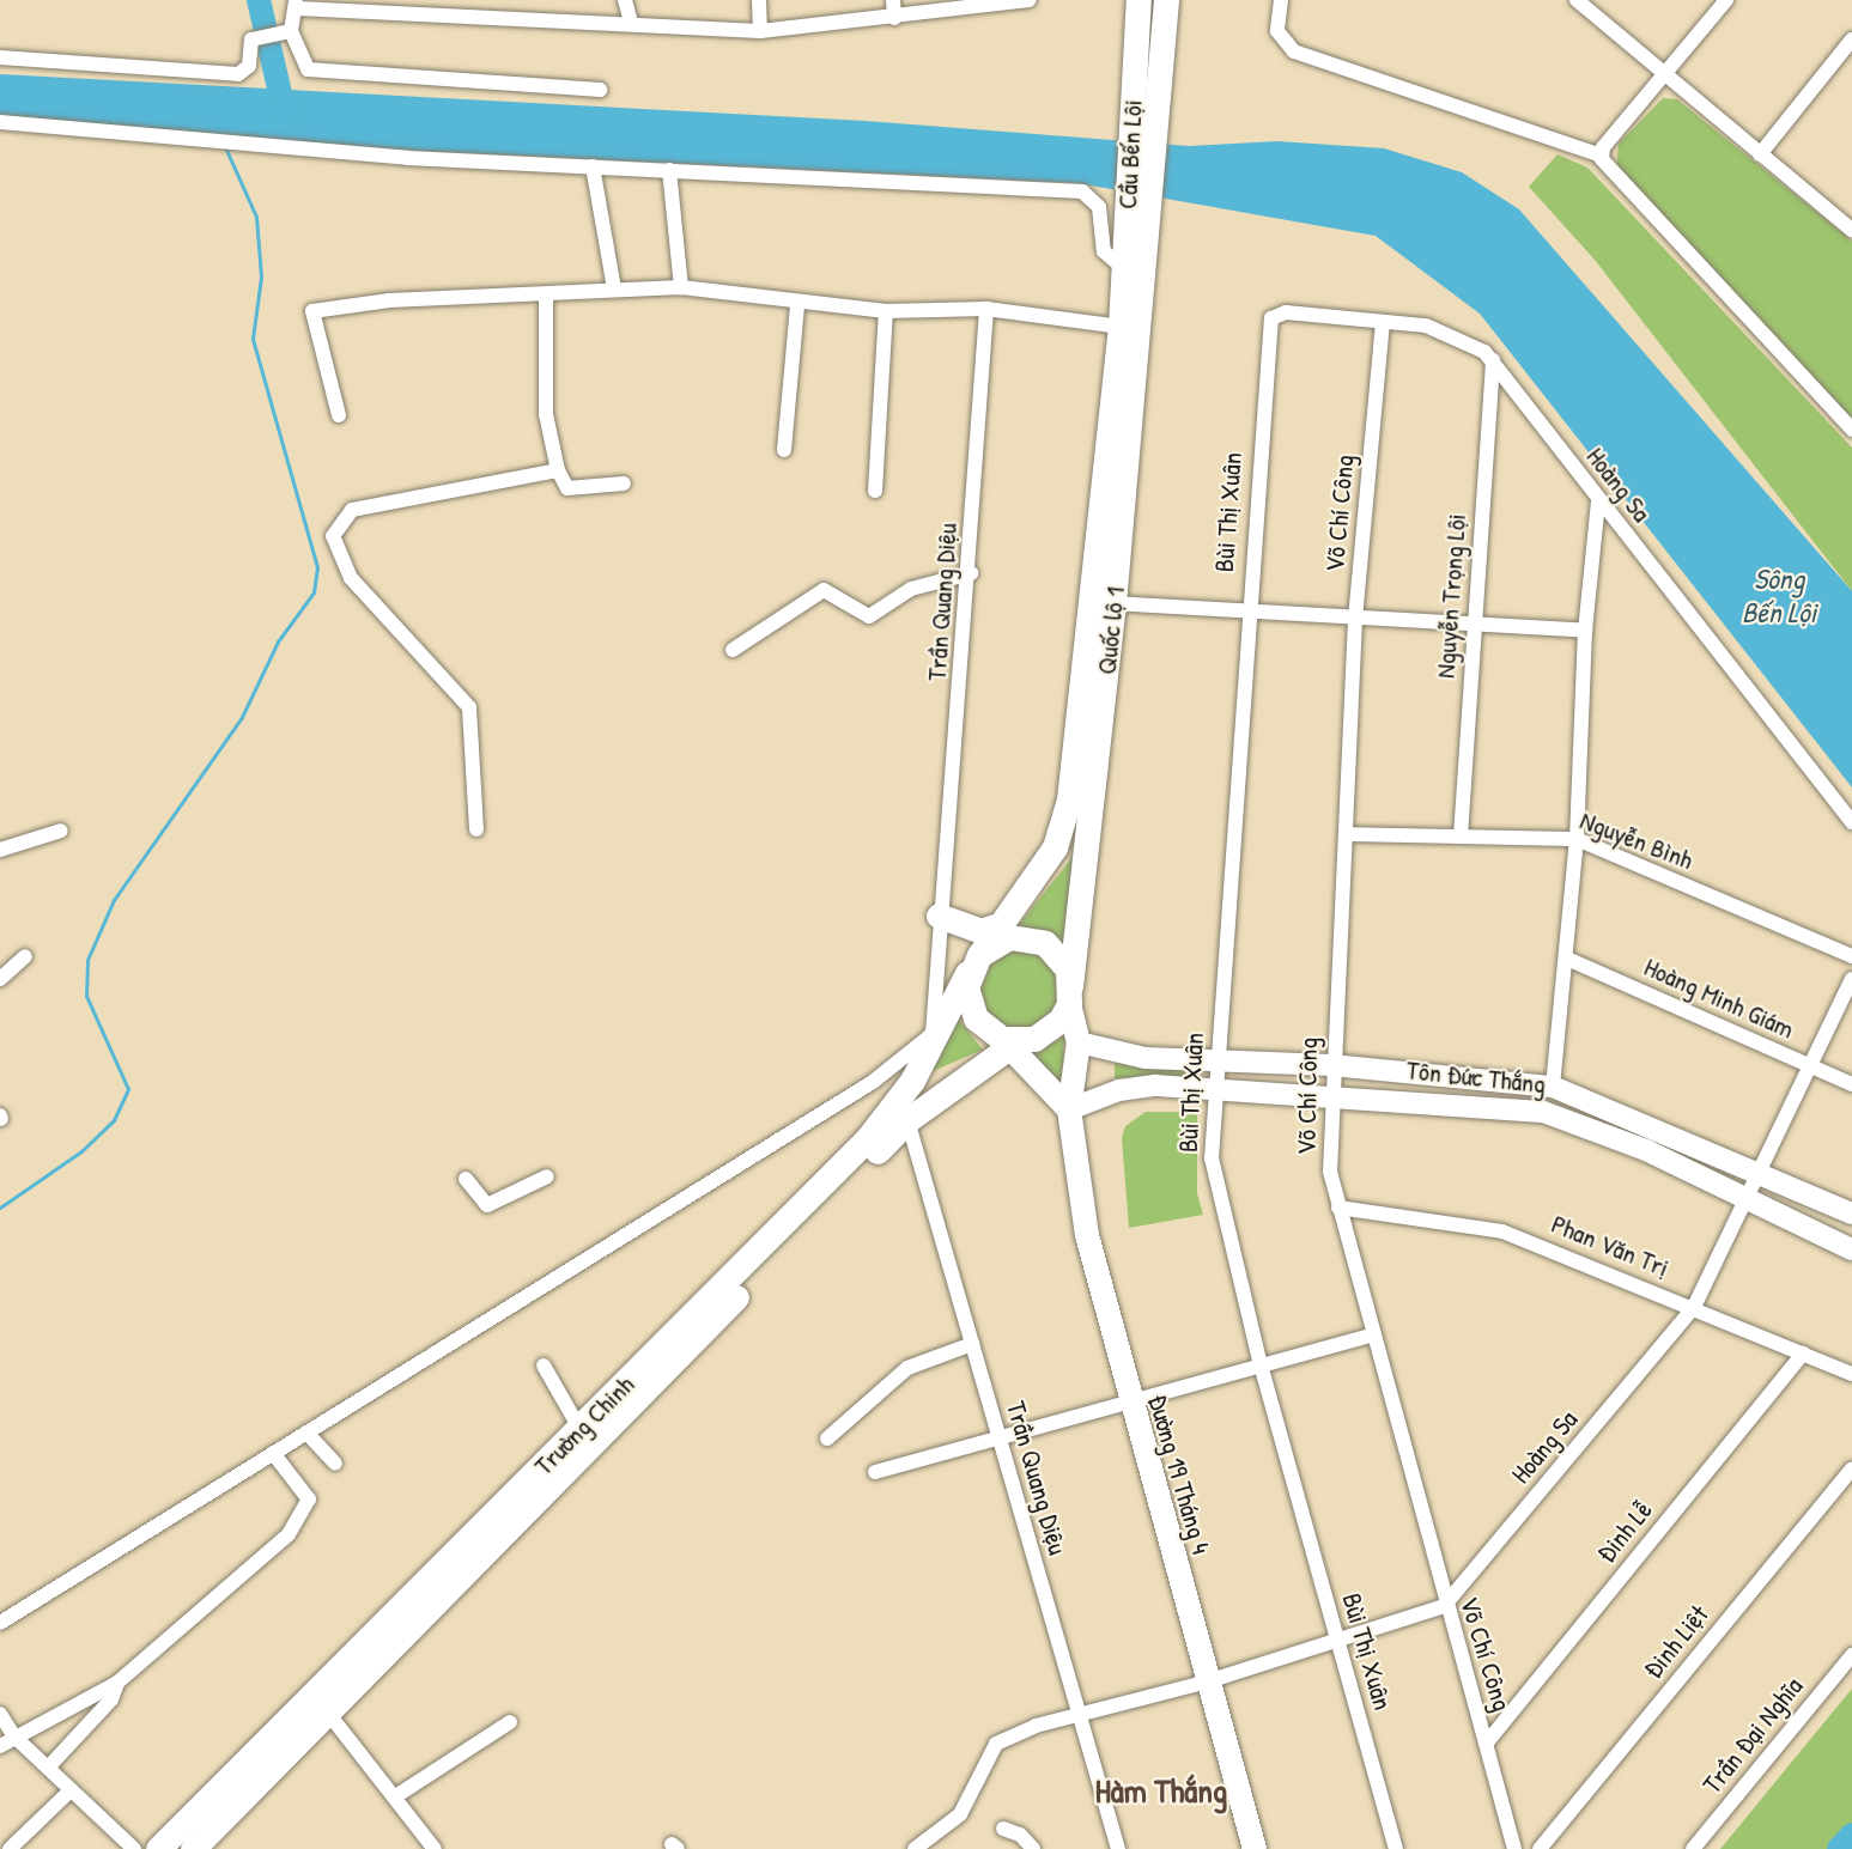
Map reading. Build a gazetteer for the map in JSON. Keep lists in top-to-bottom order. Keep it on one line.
{"streets":{"highway":["Cầu Bến Lội","Quốc lộ 1","Trường Chinh"],"main road":["Tôn Đức Thắng","Đường 19 Tháng 4"],"street":["Hoàng Sa","Bùi Thị Xuân","Võ Chí Công","Nguyễn Trọng Lội","Trần Quang Diệu","Nguyễn Bình","Hoàng Minh Giám","Phan Văn Trị","Đinh Lễ","Đinh Liệt","Trần Đại Nghĩa"]},"crossings":[["Cầu Bến Lội","Quốc lộ 1"],["Hoàng Sa","Bùi Thị Xuân"],["Hoàng Sa","Võ Chí Công"],["Hoàng Sa","Nguyễn Trọng Lội"],["Hoàng Sa","Hoàng Minh Giám"],["Hoàng Sa","Tôn Đức Thắng"],["Hoàng Sa","Phan Văn Trị"],["Bùi Thị Xuân","Tôn Đức Thắng"],["Võ Chí Công","Nguyễn Bình"],["Võ Chí Công","Tôn Đức Thắng"],["Võ Chí Công","Phan Văn Trị"],["Võ Chí Công","Đinh Lễ"],["Nguyễn Trọng Lội","Nguyễn Bình"],["Trần Quang Diệu","Trường Chinh"],["Quốc lộ 1","Trường Chinh"],["Quốc lộ 1","Đường 19 Tháng 4"],["Tôn Đức Thắng","Đường 19 Tháng 4"],["Phan Văn Trị","Đinh Lễ"],["Trường Chinh","Đường 19 Tháng 4"]],"districts":["Hàm Thắng"],"water":["Sông Bến Lội"]}
